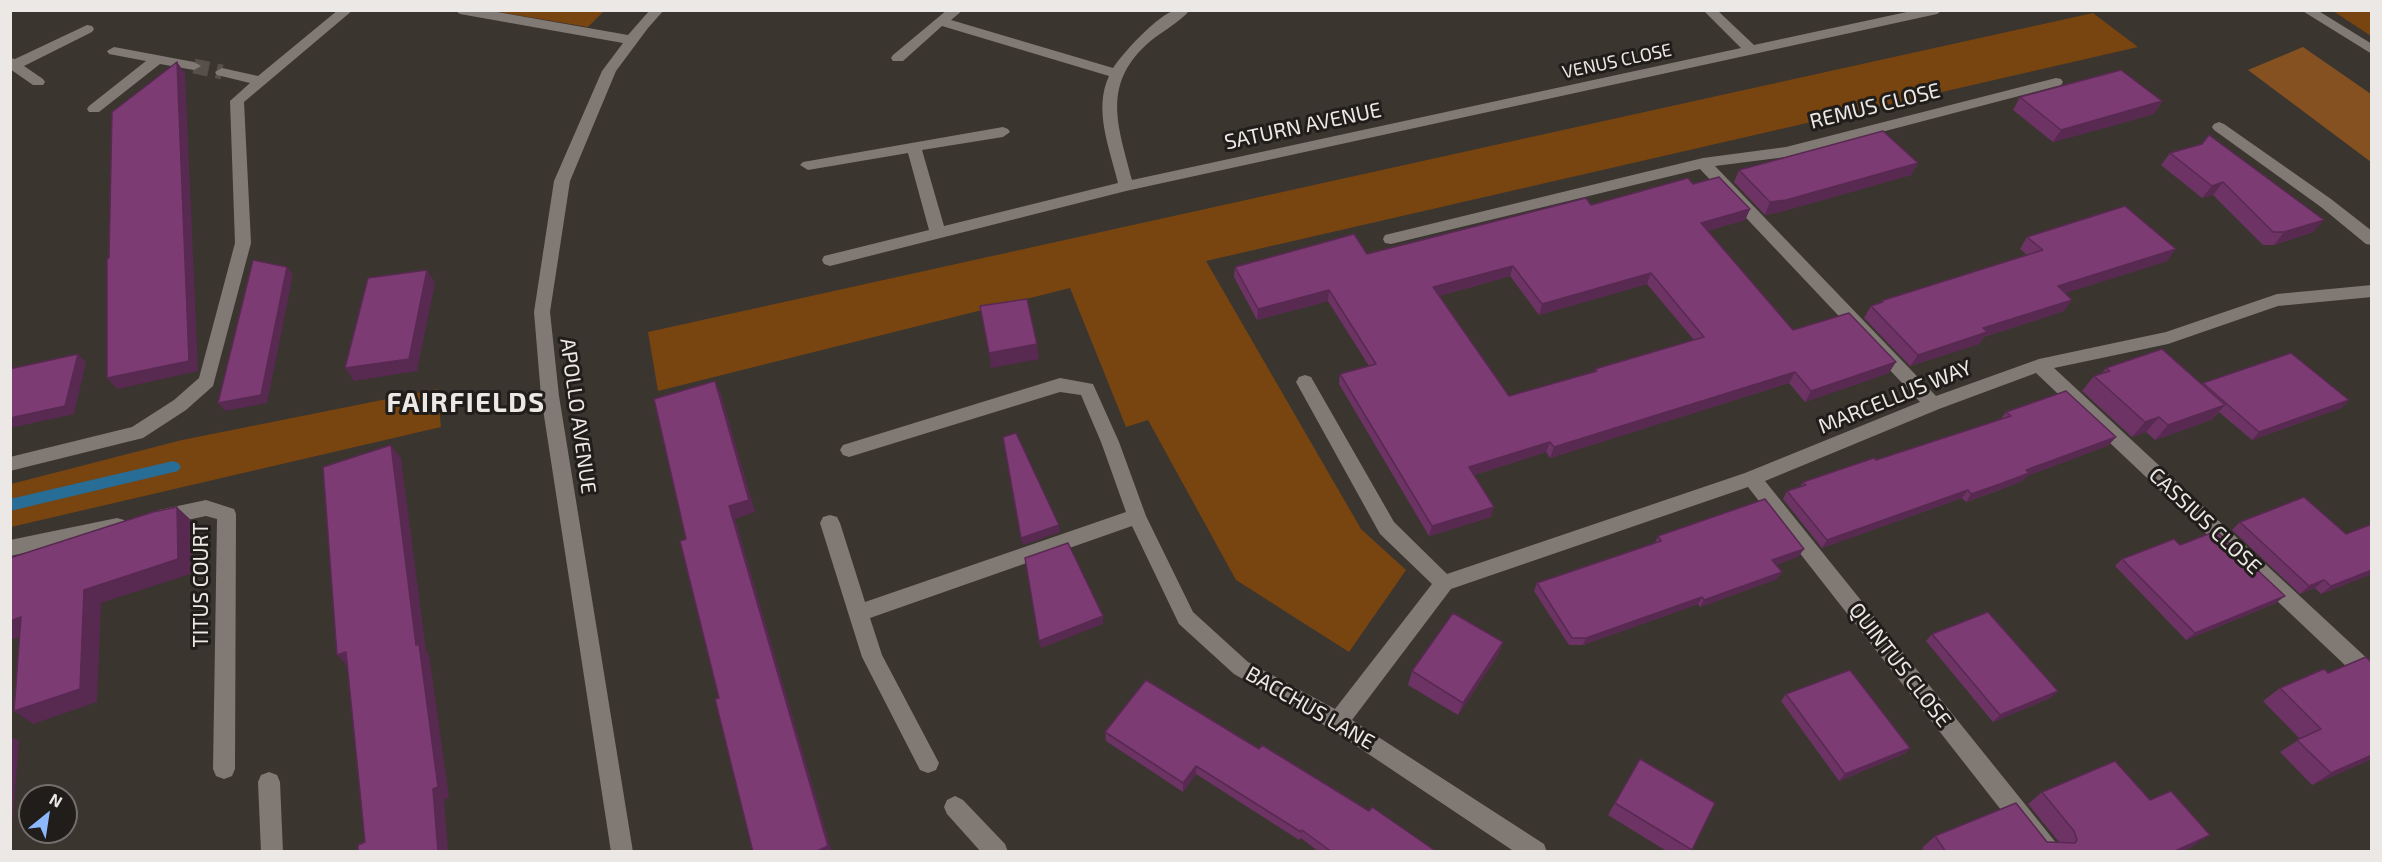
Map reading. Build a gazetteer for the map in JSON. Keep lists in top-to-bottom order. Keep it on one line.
{"streets":{"street":["VENUS CLOSE","REMUS CLOSE","SATURN AVENUE","MARCELLUS WAY","APOLLO AVENUE","CASSIUS CLOSE","TITUS COURT","QUINTUS CLOSE","BACCHUS LANE"]},"crossings":[["VENUS CLOSE","SATURN AVENUE"],["MARCELLUS WAY","CASSIUS CLOSE"],["MARCELLUS WAY","QUINTUS CLOSE"]],"districts":["FAIRFIELDS"],"north":"top right"}
